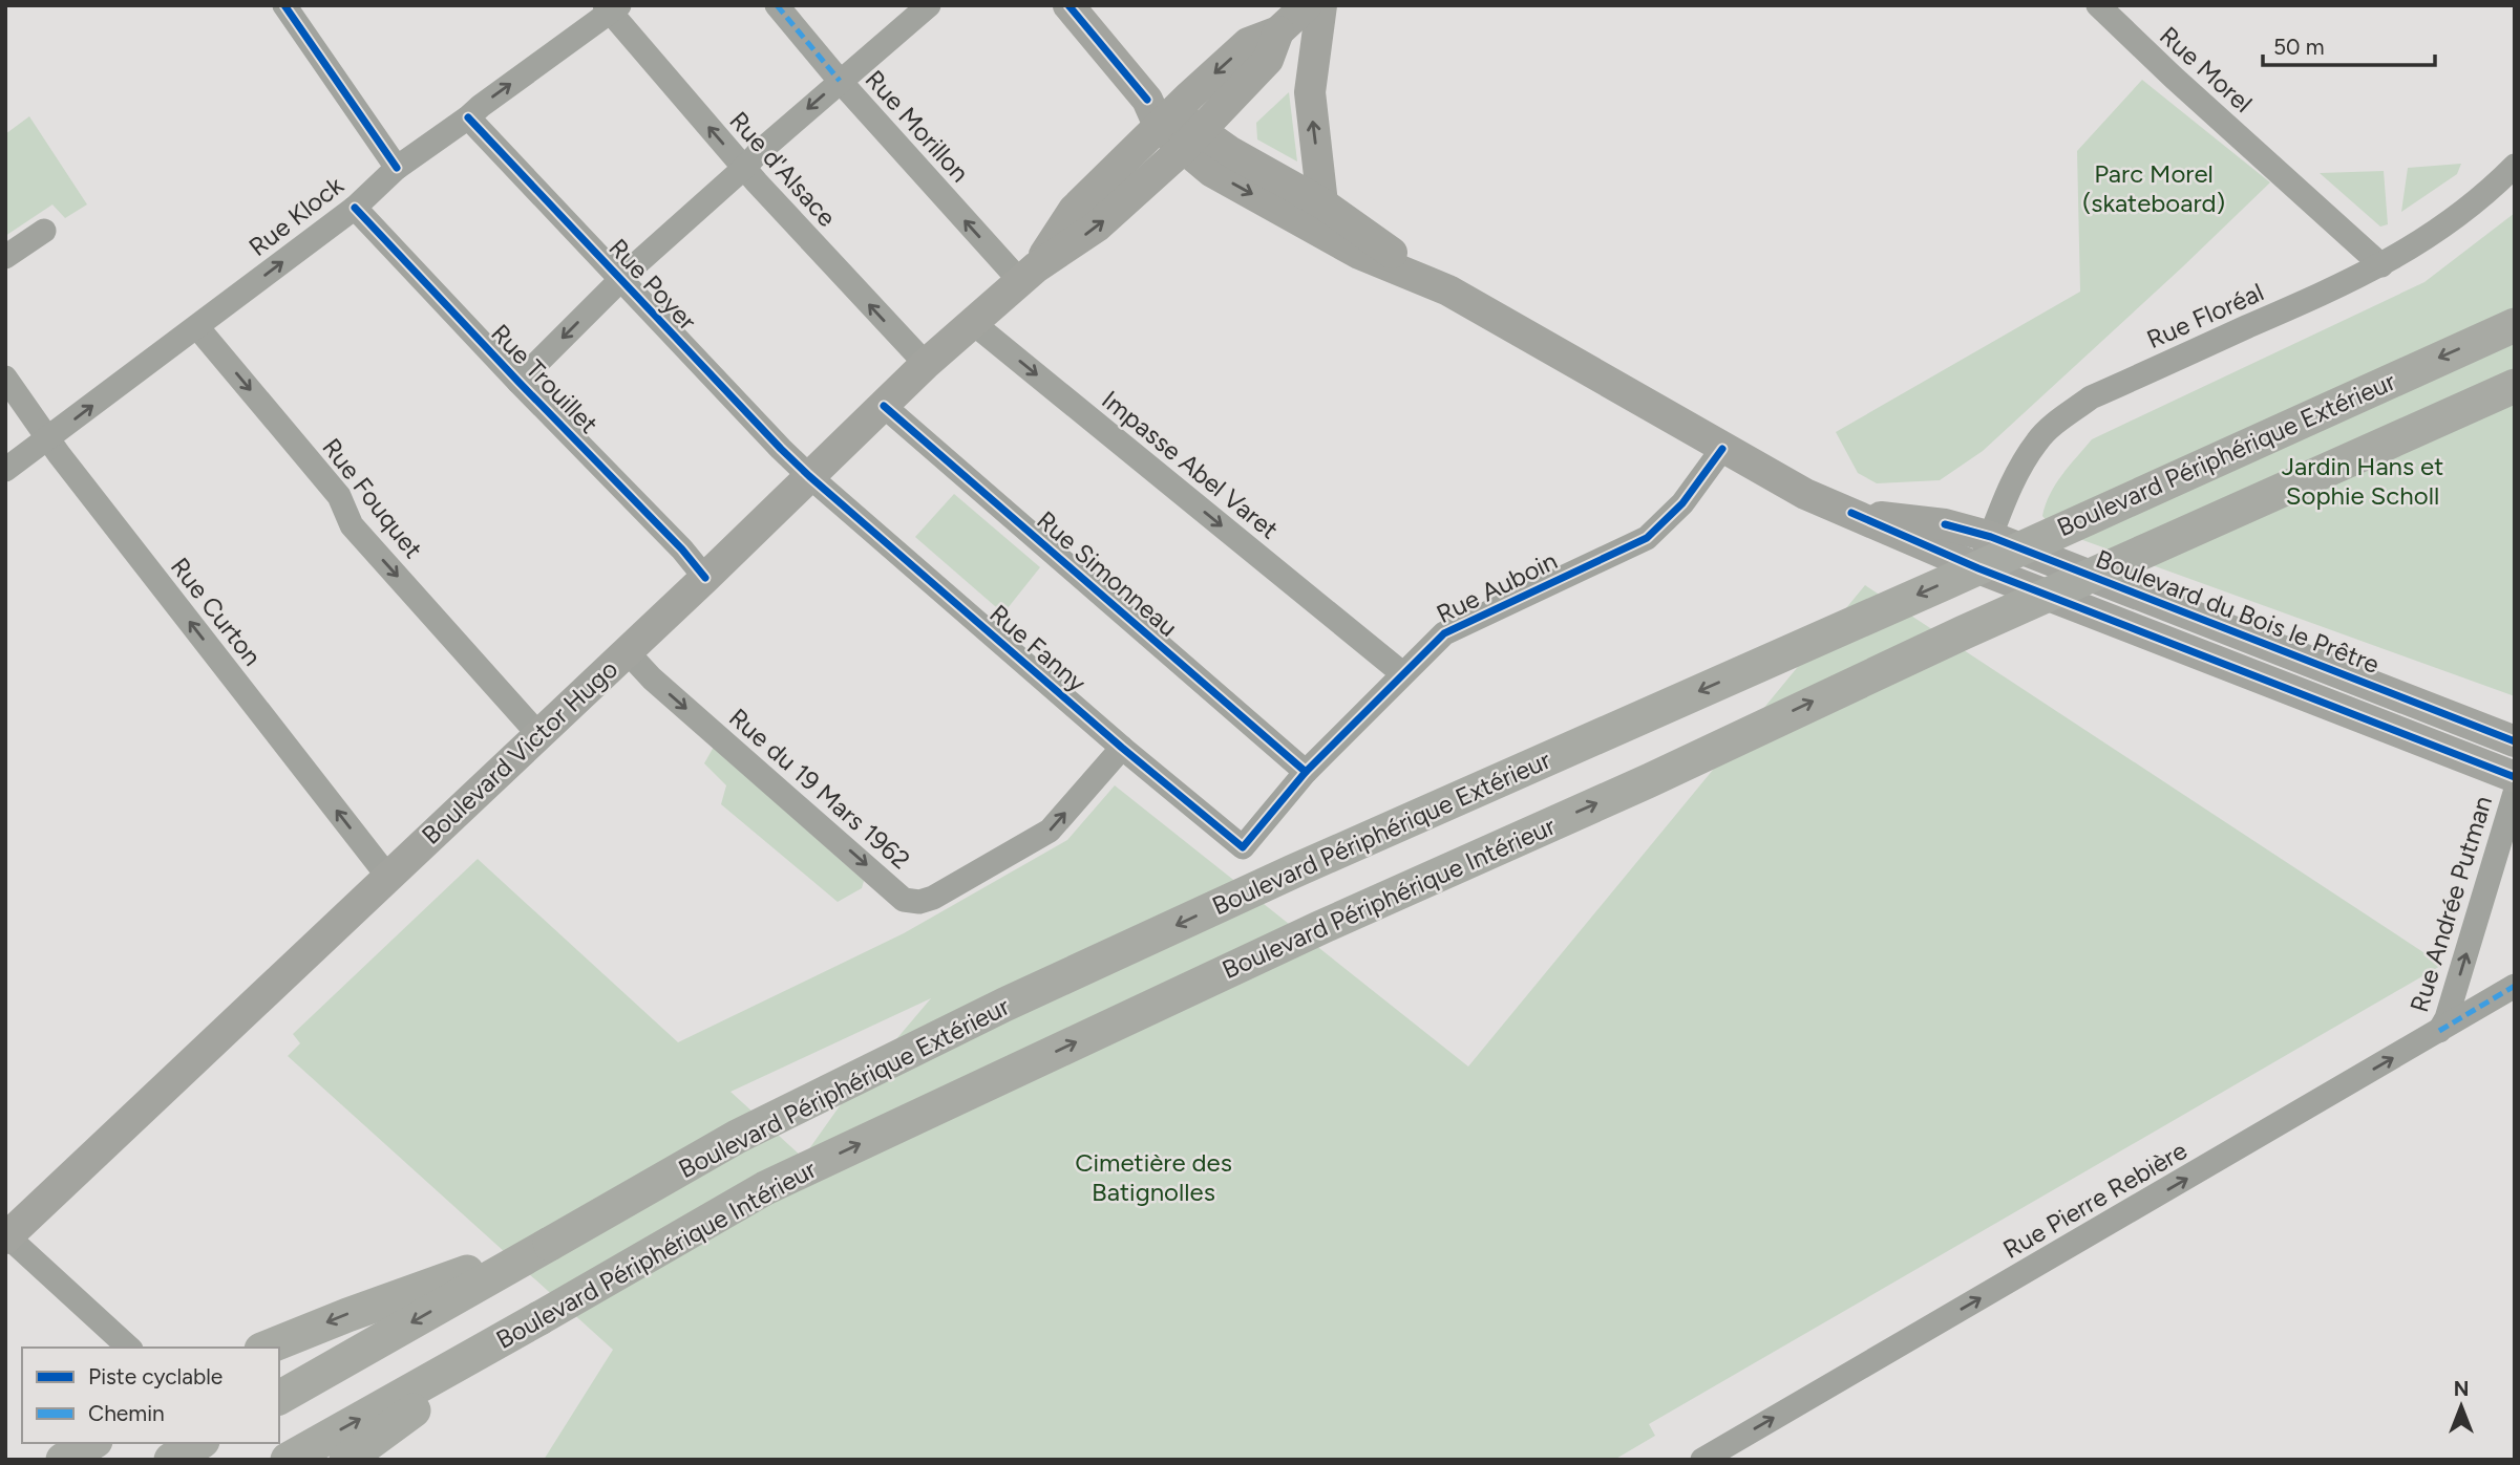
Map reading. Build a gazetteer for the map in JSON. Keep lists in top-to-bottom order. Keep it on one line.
{"streets":{"highway":["Boulevard Périphérique Extérieur","Boulevard Périphérique Intérieur"],"main road":["Boulevard du Bois le Prêtre","Boulevard Victor Hugo"],"street":["Rue Morel","Rue Morillon","Rue d'Alsace","Rue Klock","Rue Poyer","Rue Floréal","Rue Trouillet","Impasse Abel Varet","Rue Fouquet","Rue Simonneau","Rue Auboin","Rue Curton","Rue Fanny","Rue du 19 Mars 1962","Rue Andrée Putman","Rue Pierre Rebière"]},"crossings":[["Rue Morel","Rue Floréal"],["Rue Morillon","Boulevard Victor Hugo"],["Rue d'Alsace","Rue Klock"],["Rue d'Alsace","Boulevard Victor Hugo"],["Rue Klock","Rue Poyer"],["Rue Klock","Rue Trouillet"],["Rue Klock","Rue Fouquet"],["Rue Klock","Rue Curton"],["Rue Poyer","Rue Fanny"],["Rue Poyer","Boulevard Victor Hugo"],["Rue Floréal","Boulevard du Bois le Prêtre"],["Rue Trouillet","Boulevard Victor Hugo"],["Impasse Abel Varet","Rue Auboin"],["Impasse Abel Varet","Boulevard Victor Hugo"],["Rue Fouquet","Boulevard Victor Hugo"],["Rue Simonneau","Rue Auboin"],["Rue Simonneau","Boulevard Victor Hugo"],["Rue Auboin","Rue Fanny"],["Rue Curton","Boulevard Victor Hugo"],["Rue Fanny","Boulevard Victor Hugo"],["Rue Fanny","Rue du 19 Mars 1962"],["Boulevard Victor Hugo","Rue du 19 Mars 1962"],["Rue Andrée Putman","Rue Pierre Rebière"]],"one_way":["Rue Morillon","Rue d'Alsace","Rue Klock","Boulevard Périphérique Extérieur","Impasse Abel Varet","Rue Fouquet","Rue Curton","Boulevard Périphérique Intérieur","Rue Andrée Putman","Rue Pierre Rebière"],"parks":["Parc Morel (skateboard)","Jardin Hans et Sophie Scholl","Cimetière des Batignolles"],"legend":["Piste cyclable","Chemin"],"scale_bar":"50 m","north":"top"}
